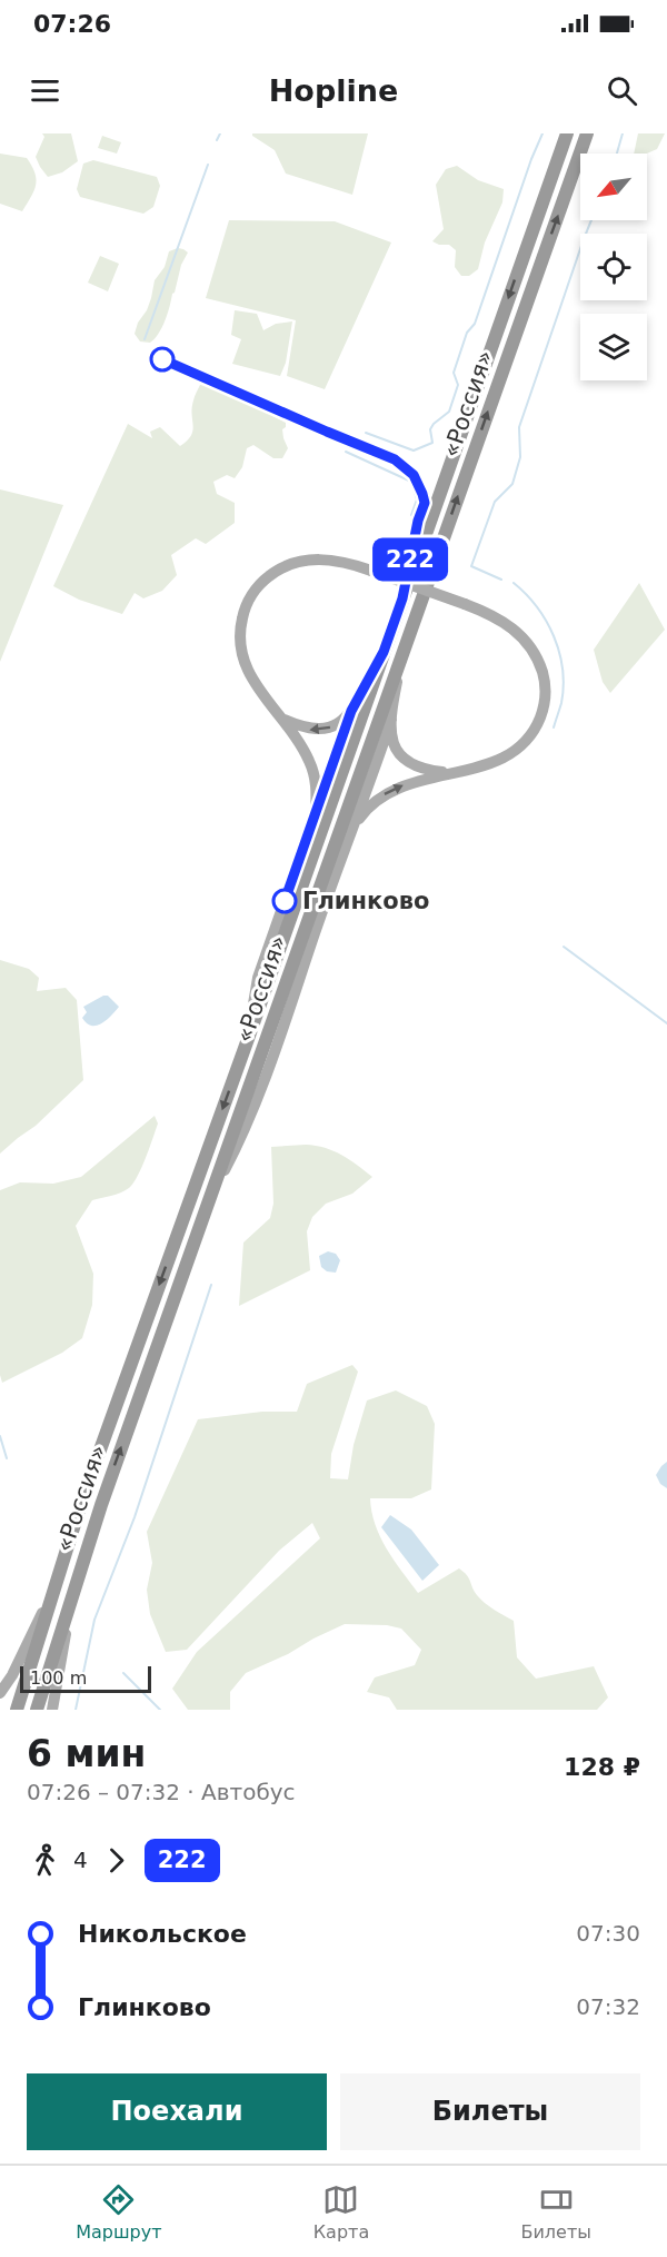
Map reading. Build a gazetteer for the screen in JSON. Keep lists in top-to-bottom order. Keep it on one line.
{"streets":{"highway":["«Россия»"]},"places":["Глинково"],"lines":["bus line 222"],"scale_bar":"100 m","north":"bottom left","page":{"status":"07:26","header":"Hopline","on_map":"222","scale":"100 m","heading":["6 мин","07:26 – 07:32 · Автобус","128 ₽"],"legs":["4","222"],"list":[{"name":"Никольское","value":"07:30"},{"name":"Глинково","value":"07:32"}],"buttons":["Поехали","Билеты"],"tabs":["Маршрут","Карта","Билеты"]}}
